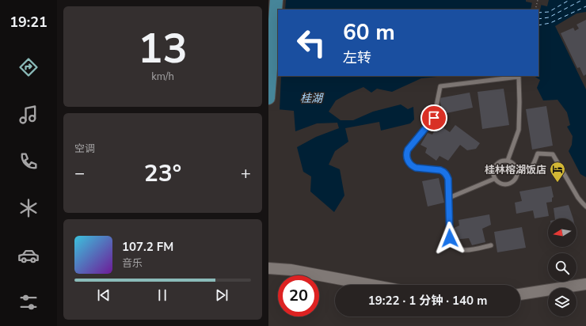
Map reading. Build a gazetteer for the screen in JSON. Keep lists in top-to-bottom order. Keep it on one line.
{"water":["桂湖"],"places":{"hotel":["桂林榕湖饭店"]},"north":"left","page":{"tabs":"19:21","tile":[["13","km/h"],"空调"],"turn":["60 m","左转"],"heat":["−","23°","+"],"song":["107.2 FM","音乐"],"limit":"20","trip":"19:22 · 1 分钟 · 140 m"}}
